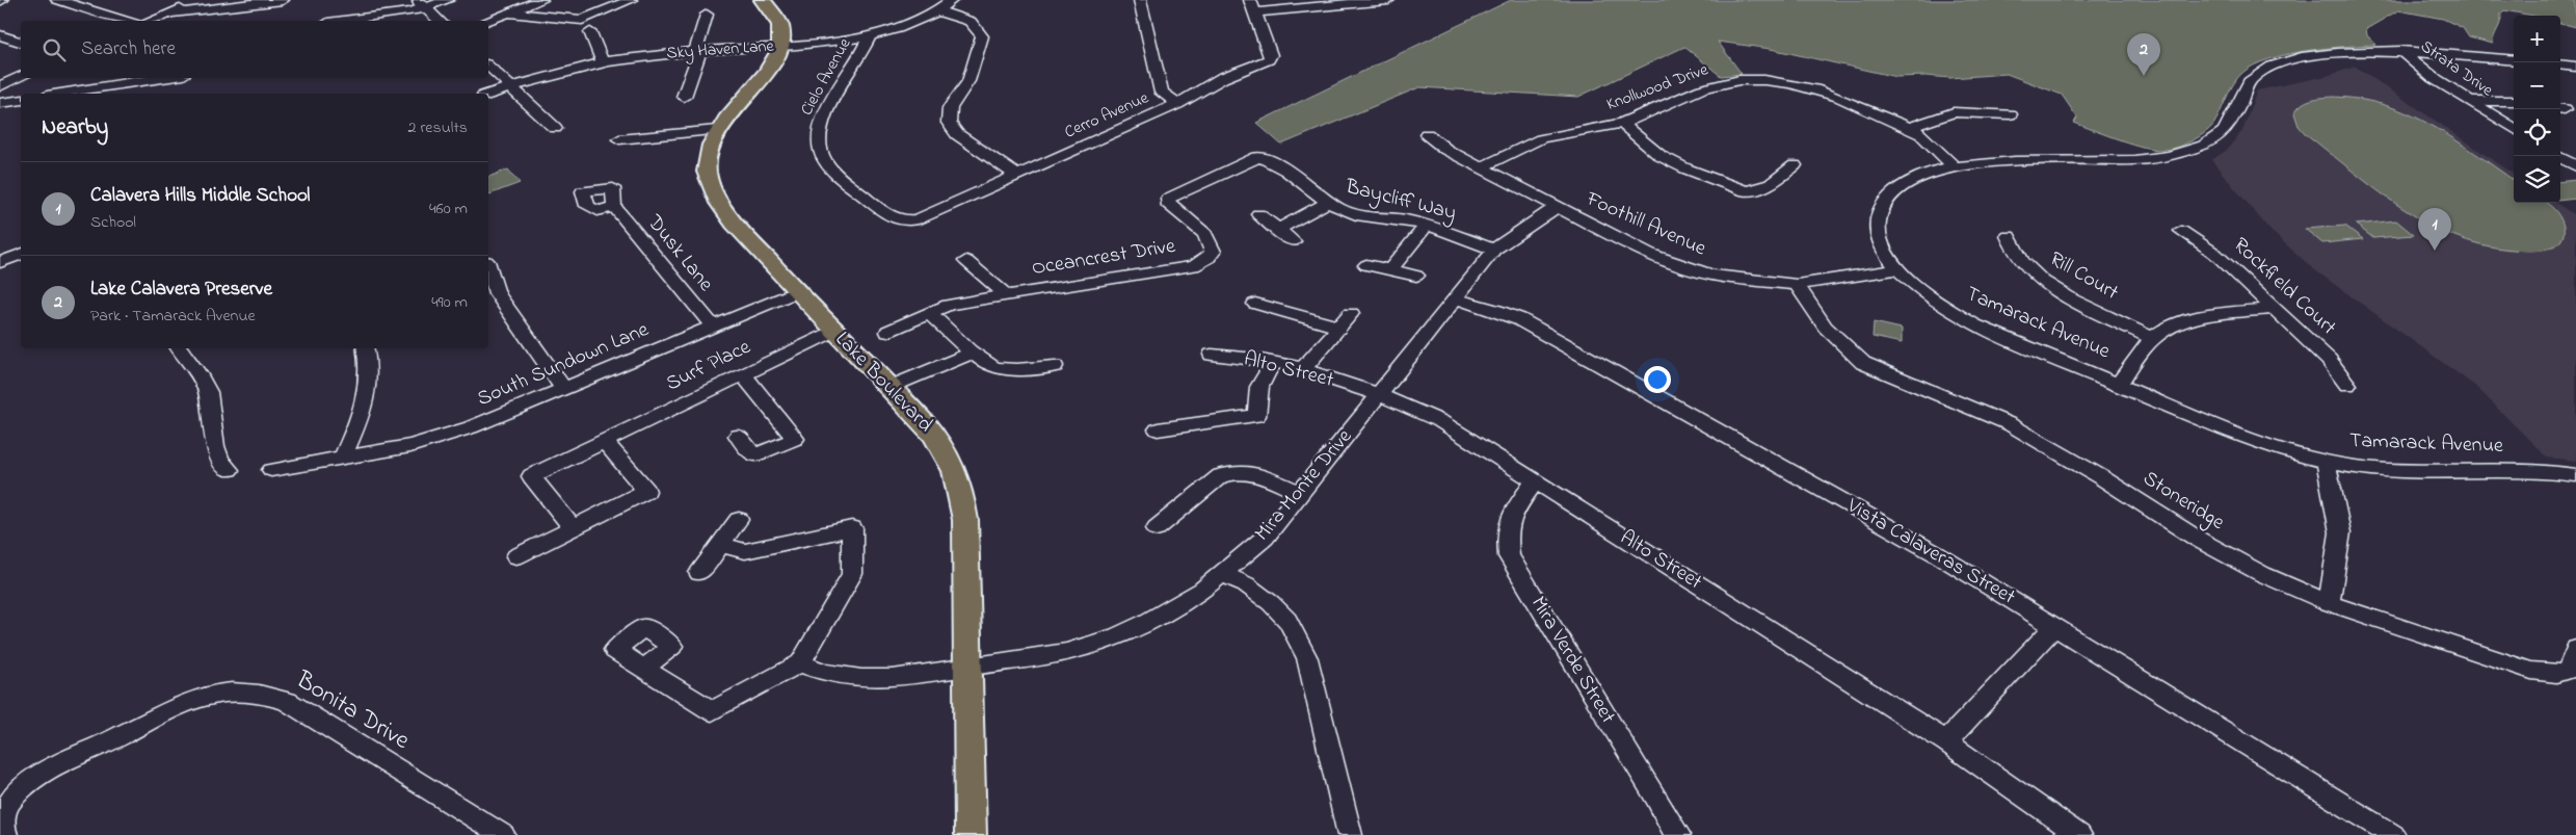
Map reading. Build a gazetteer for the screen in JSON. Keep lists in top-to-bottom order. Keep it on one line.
{"streets":{"main road":["Lake Boulevard"],"street":["Sky Haven Lane","Strata Drive","Cielo Avenue","Knollwood Drive","Cerro Avenue","Baycliff Way","Foothill Avenue","Dusk Lane","Oceancrest Drive","Rill Court","Rockfield Court","Tamarack Avenue","South Sundown Lane","Surf Place","Alto Street","Mira Monte Drive","Stoneridge","Vista Calaveras Street","Mira Verde Street","Bonita Drive"]},"crossings":[["Sky Haven Lane","Cielo Avenue"],["Sky Haven Lane","Lake Boulevard"],["Strata Drive","Tamarack Avenue"],["Cielo Avenue","Cerro Avenue"],["Knollwood Drive","Foothill Avenue"],["Knollwood Drive","Tamarack Avenue"],["Baycliff Way","Oceancrest Drive"],["Baycliff Way","Mira Monte Drive"],["Foothill Avenue","Tamarack Avenue"],["Foothill Avenue","Mira Monte Drive"],["Foothill Avenue","Stoneridge"],["Dusk Lane","South Sundown Lane"],["South Sundown Lane","Lake Boulevard"],["Surf Place","Lake Boulevard"],["Alto Street","Mira Monte Drive"],["Alto Street","Mira Verde Street"],["Lake Boulevard","Mira Monte Drive"],["Mira Monte Drive","Vista Calaveras Street"]],"page":{"map_buttons":["+","−"],"search":"Search here","pins":["2","1"],"heading":["Nearby","2 results"],"list":[{"mark":"1","name":"Calavera Hills Middle School","note":"School","value":"460 m"},{"mark":"2","name":"Lake Calavera Preserve","note":"Park · Tamarack Avenue","value":"490 m"}]}}
